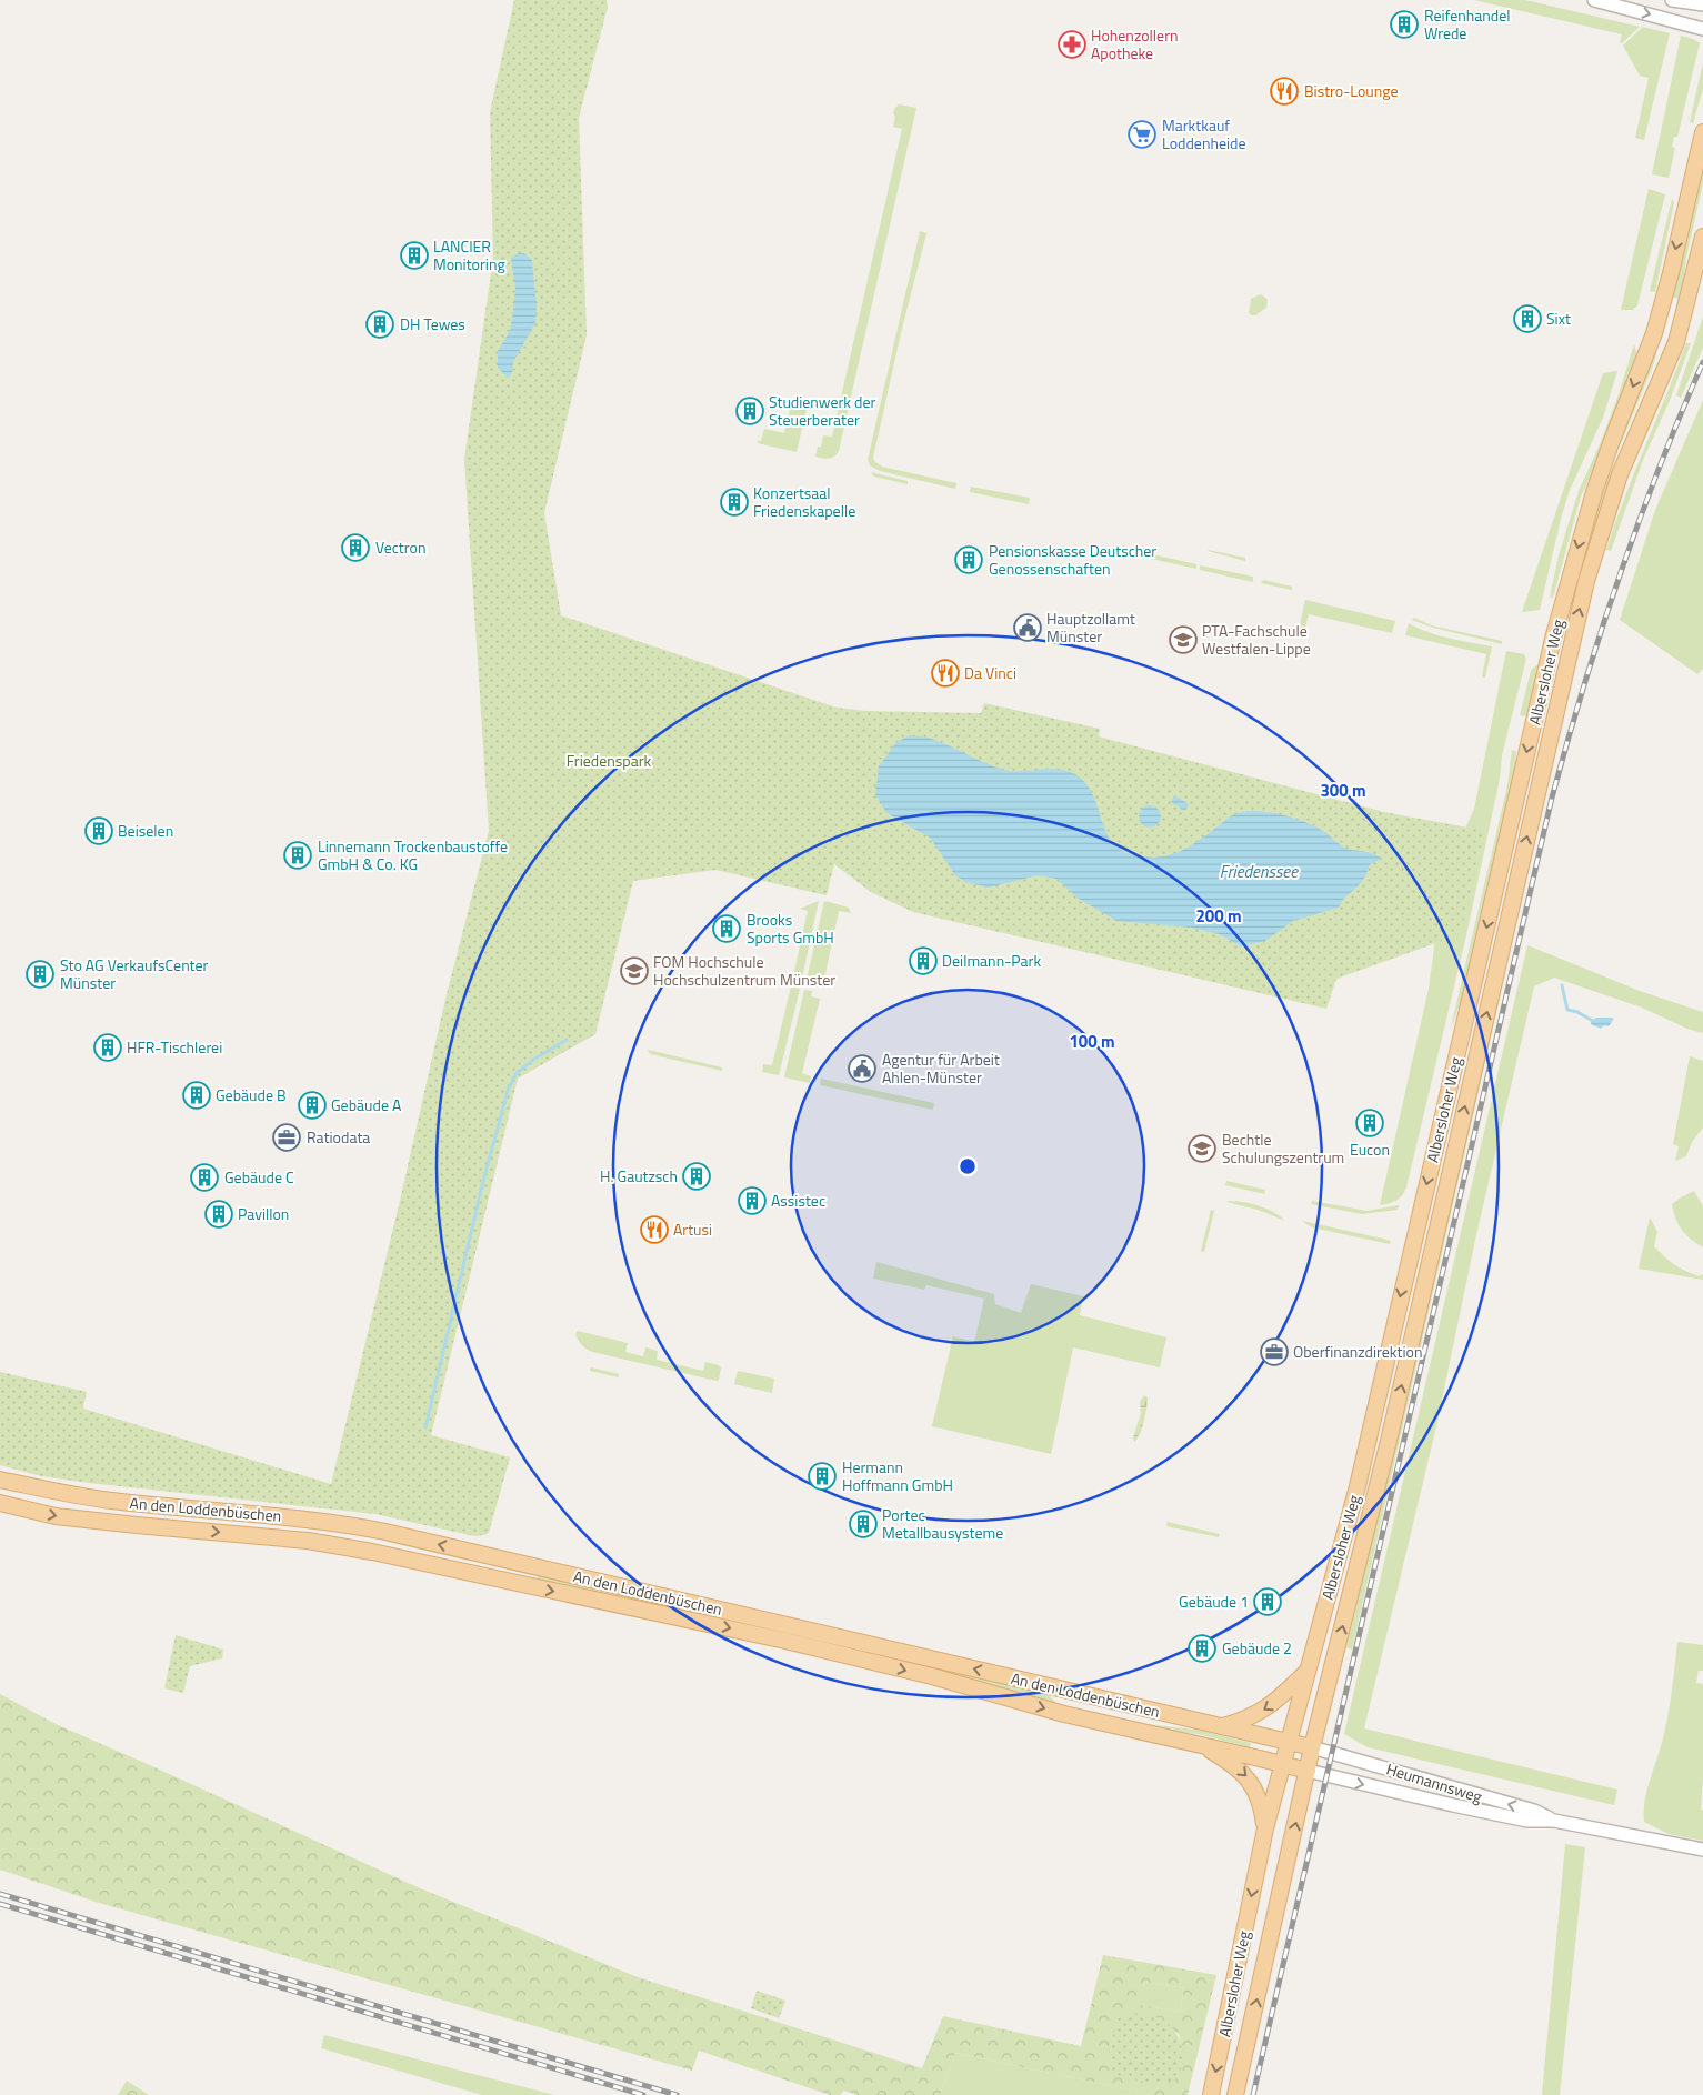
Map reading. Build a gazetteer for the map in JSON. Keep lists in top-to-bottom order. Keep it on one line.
{"streets":{"main road":["Albersloher Weg","An den Loddenbüschen"],"street":["Heumannsweg"]},"crossings":[["Albersloher Weg","An den Loddenbüschen"],["Albersloher Weg","Heumannsweg"],["An den Loddenbüschen","Heumannsweg"]],"water":["Friedenssee"],"parks":["Friedenspark"],"places":{"building":["Reifenhandel Wrede","LANCIER Monitoring","Sixt","DH Tewes","Studienwerk der Steuerberater","Konzertsaal Friedenskapelle","Vectron","Pensionskasse Deutscher Genossenschaften","Beiselen","Linnemann Trockenbaustoffe GmbH & Co. KG","Brooks Sports GmbH","Deilmann-Park","Sto AG VerkaufsCenter Münster","HFR-Tischlerei","Gebäude B","Gebäude A","Eucon","H. Gautzsch","Gebäude C","Assistec","Pavillon","Hermann Hoffmann GmbH","Portec Metallbausysteme","Gebäude 1","Gebäude 2"],"pharmacy":["Hohenzollern Apotheke"],"restaurant":["Bistro-Lounge","Da Vinci","Artusi"],"supermarket":["Marktkauf Loddenheide"],"public building":["Hauptzollamt Münster","Agentur für Arbeit Ahlen-Münster"],"school or university":["PTA-Fachschule Westfalen-Lippe","FOM Hochschule Hochschulzentrum Münster","Bechtle Schulungszentrum"],"office":["Ratiodata","Oberfinanzdirektion"]},"rings":["300 m","200 m","100 m"]}
